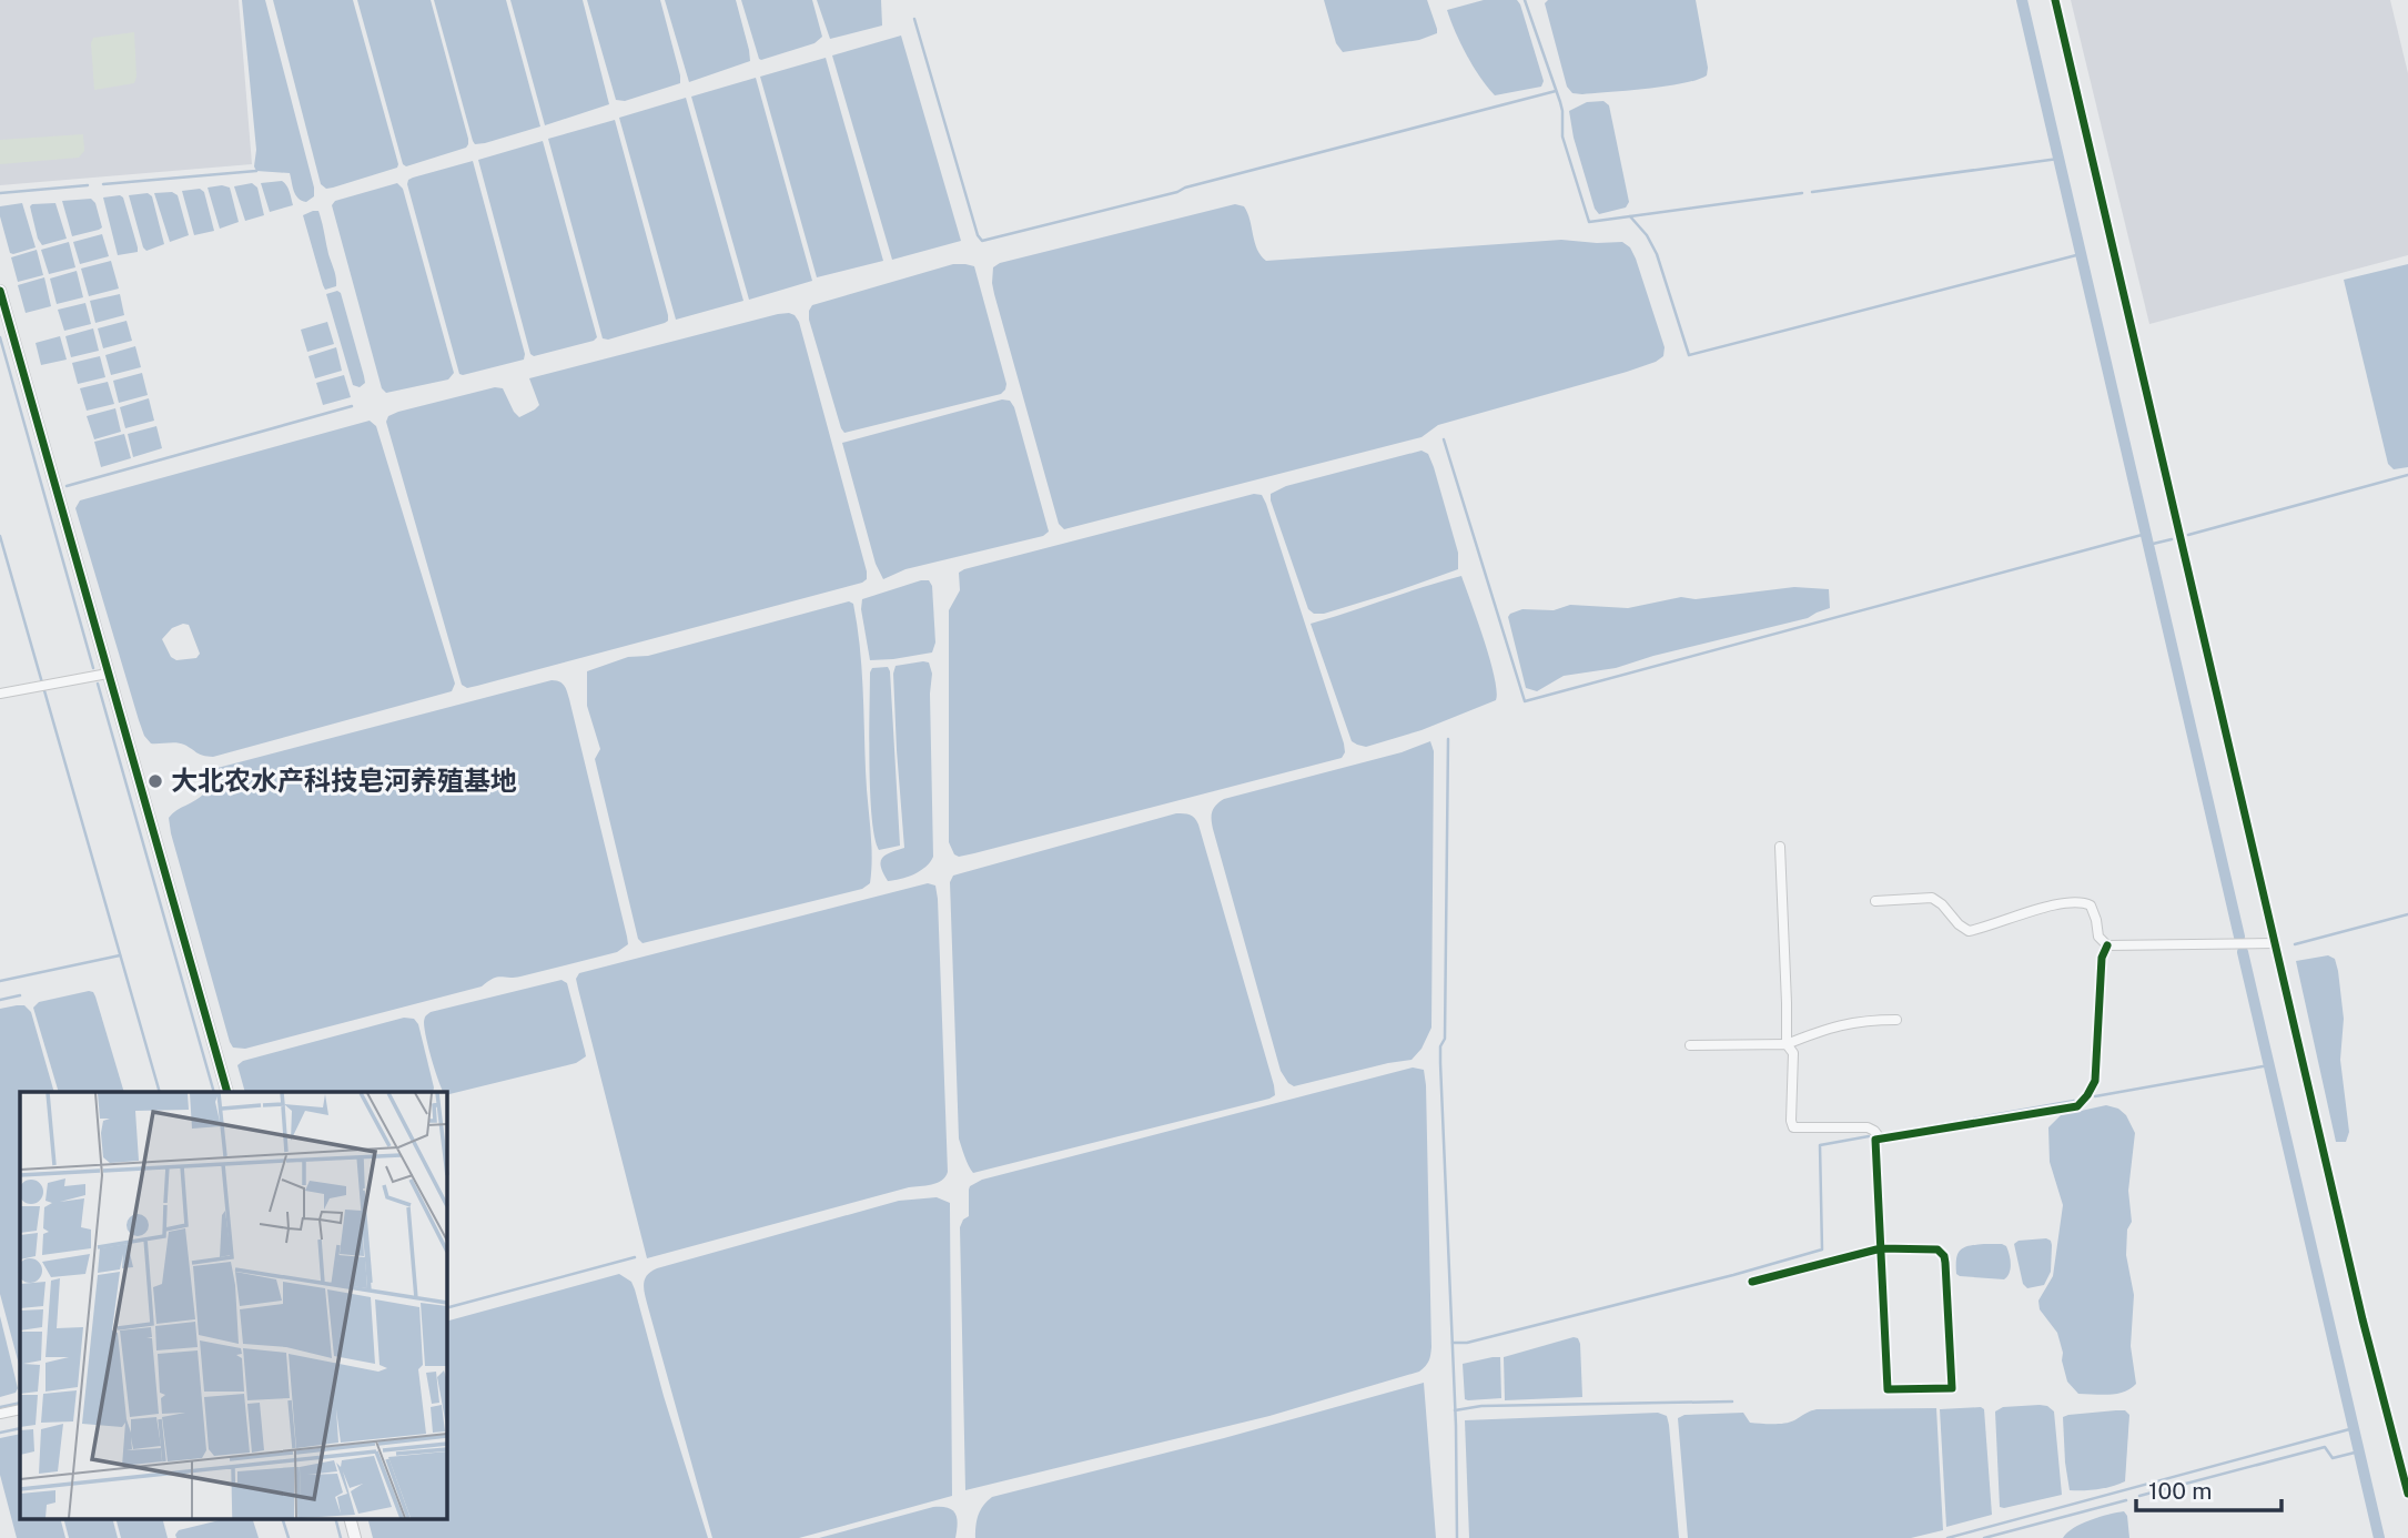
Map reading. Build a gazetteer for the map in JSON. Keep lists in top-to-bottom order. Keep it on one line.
{"places":["大北农水产科技皂河养殖基地"],"scale_bar":"100 m"}
